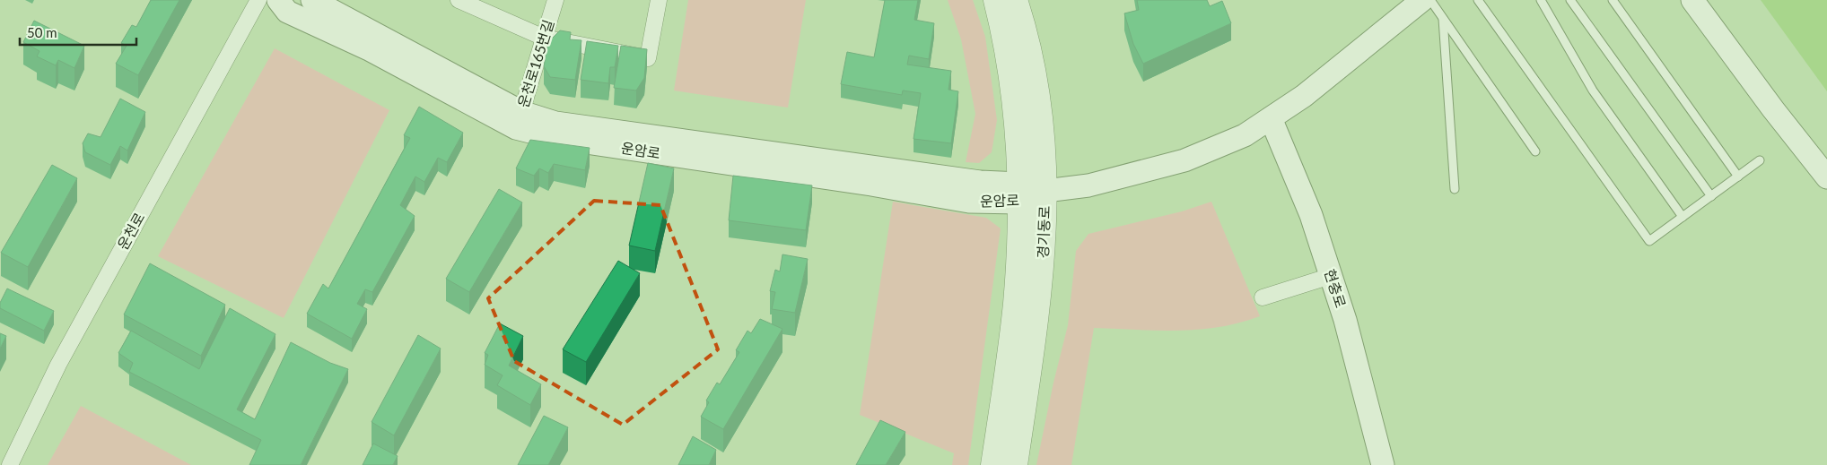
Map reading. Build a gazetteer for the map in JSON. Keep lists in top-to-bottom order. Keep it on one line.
{"streets":{"main road":["경기동로"],"street":["운천로165번길","운암로","운천로","현충로"]},"crossings":[["운천로165번길","운암로"],["운암로","경기동로"]],"scale_bar":"50 m"}
